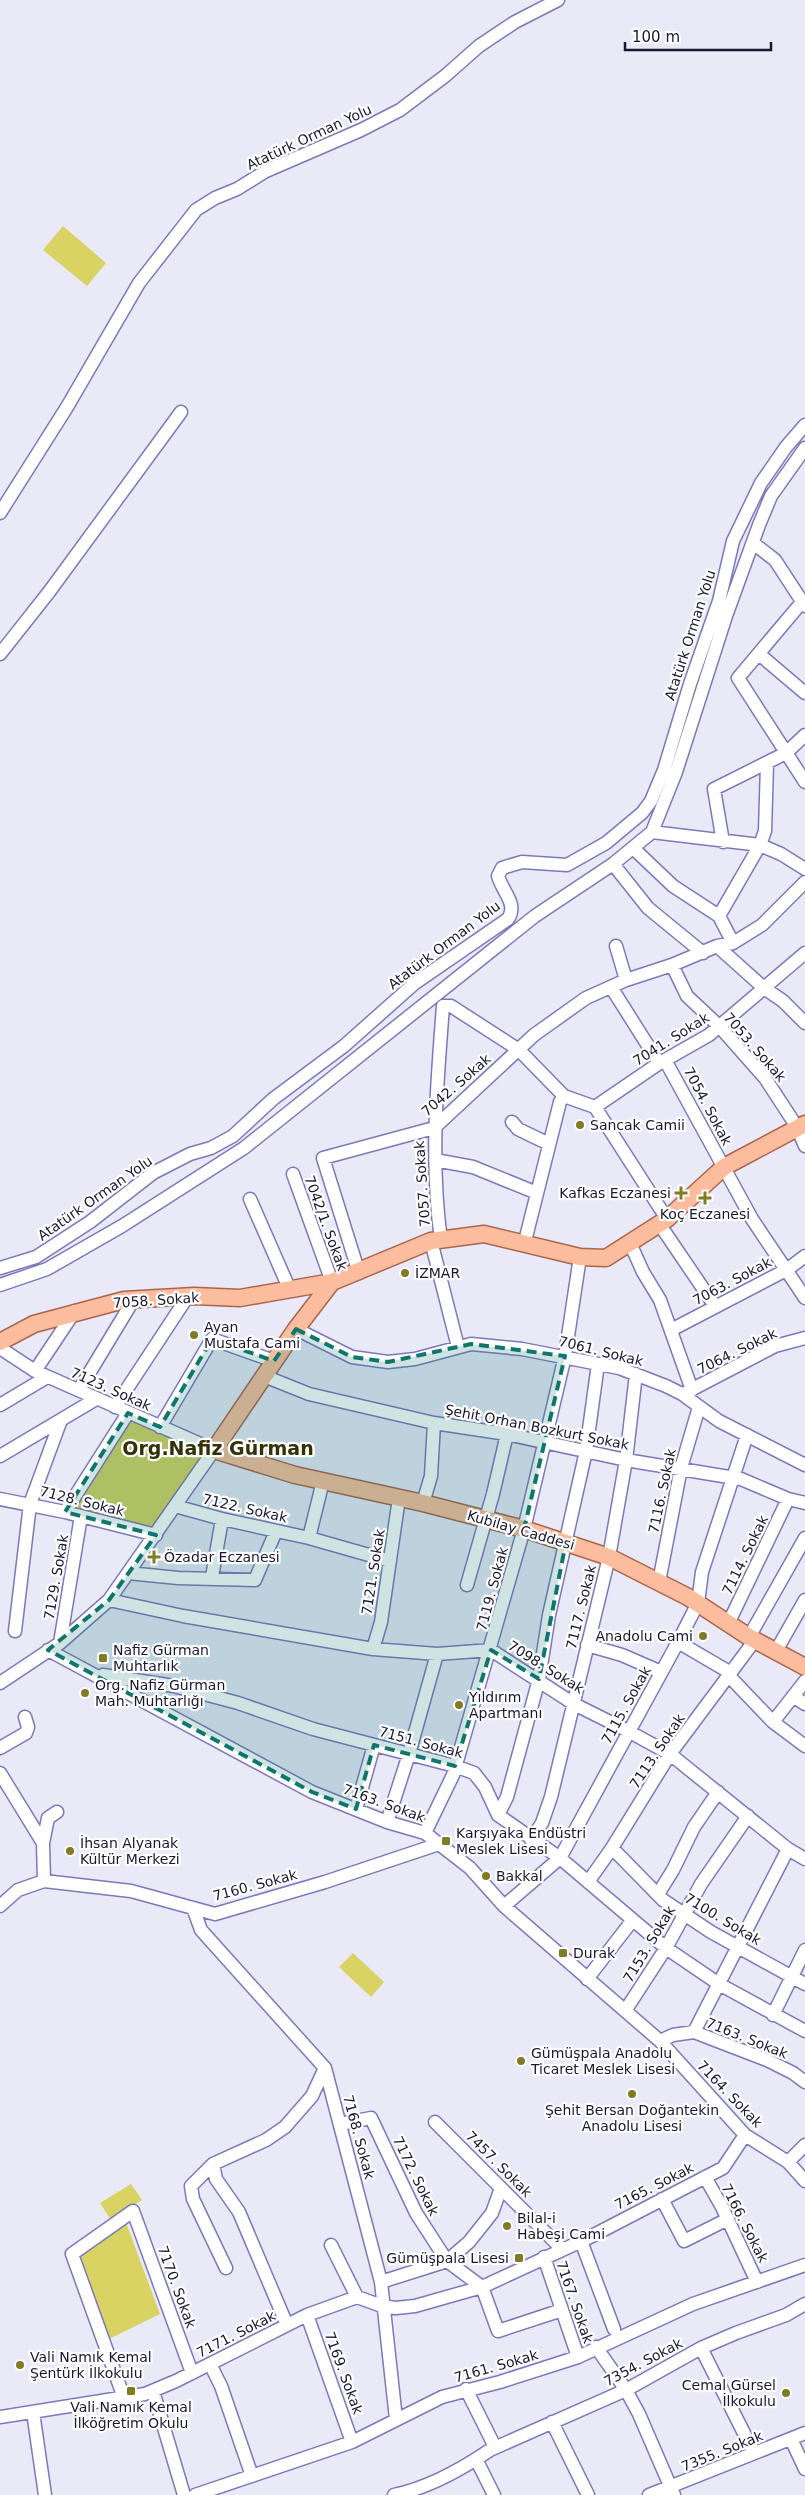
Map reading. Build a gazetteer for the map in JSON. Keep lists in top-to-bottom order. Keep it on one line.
{"streets":{"main road":["7058. Sokak","Kubilay Caddesi"],"street":["Atatürk Orman Yolu","7041. Sokak","7053. Sokak","7042. Sokak","7054. Sokak","7057. Sokak","7042/1. Sokak","7063. Sokak","7061. Sokak","7064. Sokak","7123. Sokak","Şehit Orhan Bozkurt Sokak","7116. Sokak","7128. Sokak","7122. Sokak","7114. Sokak","7121. Sokak","7129. Sokak","7119. Sokak","7117. Sokak","7098. Sokak","7115. Sokak","7151. Sokak","7113. Sokak","7163. Sokak","7160. Sokak","7100. Sokak","7153. Sokak","7164. Sokak","7168. Sokak","7457. Sokak","7172. Sokak","7165. Sokak","7166. Sokak","7170. Sokak","7167. Sokak","7171. Sokak","7354. Sokak","7161. Sokak","7169. Sokak","7355. Sokak"]},"crossings":[["7041. Sokak","7053. Sokak"],["7041. Sokak","7054. Sokak"],["7053. Sokak","7042. Sokak"],["7053. Sokak","7058. Sokak"],["7042. Sokak","7054. Sokak"],["7042. Sokak","7057. Sokak"],["7042. Sokak","7058. Sokak"],["7054. Sokak","7063. Sokak"],["7054. Sokak","7058. Sokak"],["7057. Sokak","7058. Sokak"],["7042/1. Sokak","7058. Sokak"],["7058. Sokak","7119. Sokak"],["7061. Sokak","7064. Sokak"],["7061. Sokak","7116. Sokak"],["7061. Sokak","7119. Sokak"],["7061. Sokak","7117. Sokak"],["7061. Sokak","7115. Sokak"],["7123. Sokak","Kubilay Caddesi"],["Şehit Orhan Bozkurt Sokak","7116. Sokak"],["Şehit Orhan Bozkurt Sokak","7114. Sokak"],["Şehit Orhan Bozkurt Sokak","7119. Sokak"],["Şehit Orhan Bozkurt Sokak","7117. Sokak"],["Şehit Orhan Bozkurt Sokak","7115. Sokak"],["7116. Sokak","Kubilay Caddesi"],["7128. Sokak","7129. Sokak"],["7122. Sokak","7121. Sokak"],["Kubilay Caddesi","7114. Sokak"],["Kubilay Caddesi","7121. Sokak"],["Kubilay Caddesi","7119. Sokak"],["Kubilay Caddesi","7117. Sokak"],["Kubilay Caddesi","7115. Sokak"],["Kubilay Caddesi","7113. Sokak"],["7121. Sokak","7098. Sokak"],["7119. Sokak","7098. Sokak"],["7119. Sokak","7151. Sokak"],["7119. Sokak","7163. Sokak"],["7117. Sokak","7098. Sokak"],["7117. Sokak","7151. Sokak"],["7098. Sokak","7115. Sokak"],["7098. Sokak","7113. Sokak"],["7098. Sokak","7153. Sokak"],["7115. Sokak","7151. Sokak"],["7115. Sokak","7163. Sokak"],["7151. Sokak","7113. Sokak"],["7151. Sokak","7163. Sokak"],["7151. Sokak","7153. Sokak"],["7113. Sokak","7100. Sokak"],["7163. Sokak","7160. Sokak"],["7163. Sokak","7153. Sokak"],["7163. Sokak","7164. Sokak"],["7160. Sokak","7168. Sokak"],["7100. Sokak","7153. Sokak"],["7164. Sokak","7165. Sokak"],["7168. Sokak","7172. Sokak"],["7168. Sokak","7161. Sokak"],["7457. Sokak","7165. Sokak"],["7172. Sokak","7165. Sokak"],["7165. Sokak","7166. Sokak"],["7165. Sokak","7167. Sokak"],["7166. Sokak","7161. Sokak"],["7170. Sokak","7171. Sokak"],["7167. Sokak","7161. Sokak"],["7171. Sokak","7169. Sokak"],["7161. Sokak","7169. Sokak"]],"districts":["Org.Nafiz Gürman"],"places":{"other":["Sancak Camii","İZMAR","Ayan Mustafa Cami","Anadolu Cami","Org. Nafiz Gürman Mah. Muhtarlığı","Yıldırım Apartmanı","İhsan Alyanak Kültür Merkezi","Bakkal","Gümüşpala Anadolu Ticaret Meslek Lisesi","Şehit Bersan Doğantekin Anadolu Lisesi","Bilal-i Habeşi Cami","Vali Namık Kemal Şentürk İlkokulu","Cemal Gürsel İlkokulu"],"health":["Kafkas Eczanesi","Koç Eczanesi","Özadar Eczanesi"],"transit":["Nafiz Gürman Muhtarlık","Karşıyaka Endüstri Meslek Lisesi","Durak","Gümüşpala Lisesi","Vali Namık Kemal İlköğretim Okulu"]},"scale_bar":"100 m"}
